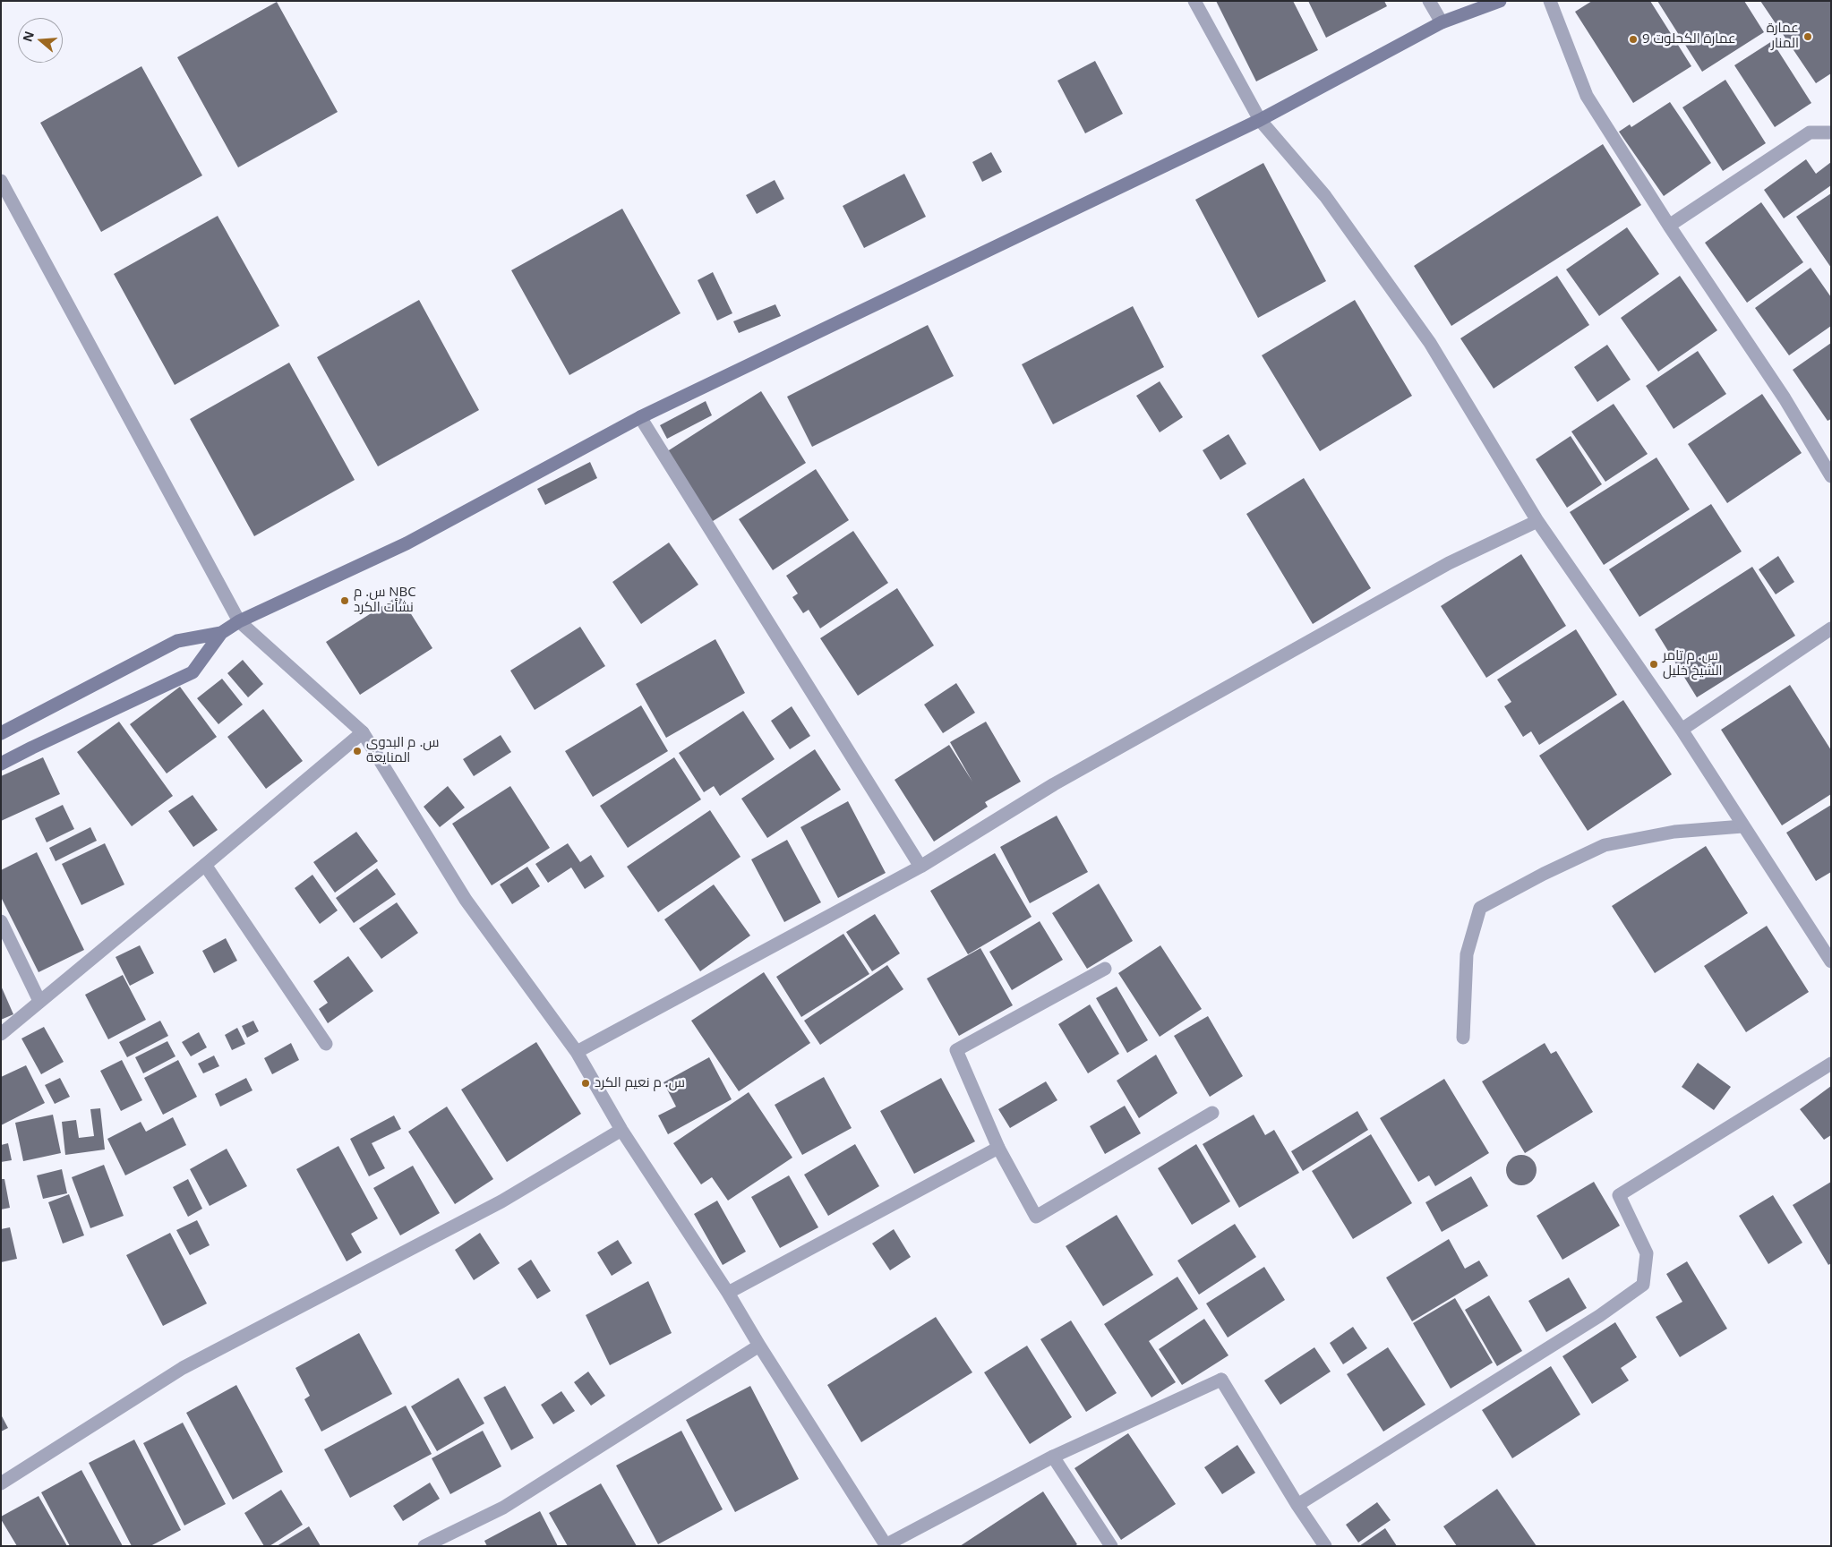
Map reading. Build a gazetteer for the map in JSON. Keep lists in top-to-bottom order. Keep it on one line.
{"places":["عمارة المنار","عمارة الكحلوت 9","س. م NBC نشأت الكرد","س. م تامر الشيخ خليل","س. م البدوي المنايعة","س. م نعيم الكرد"],"north":"left"}
